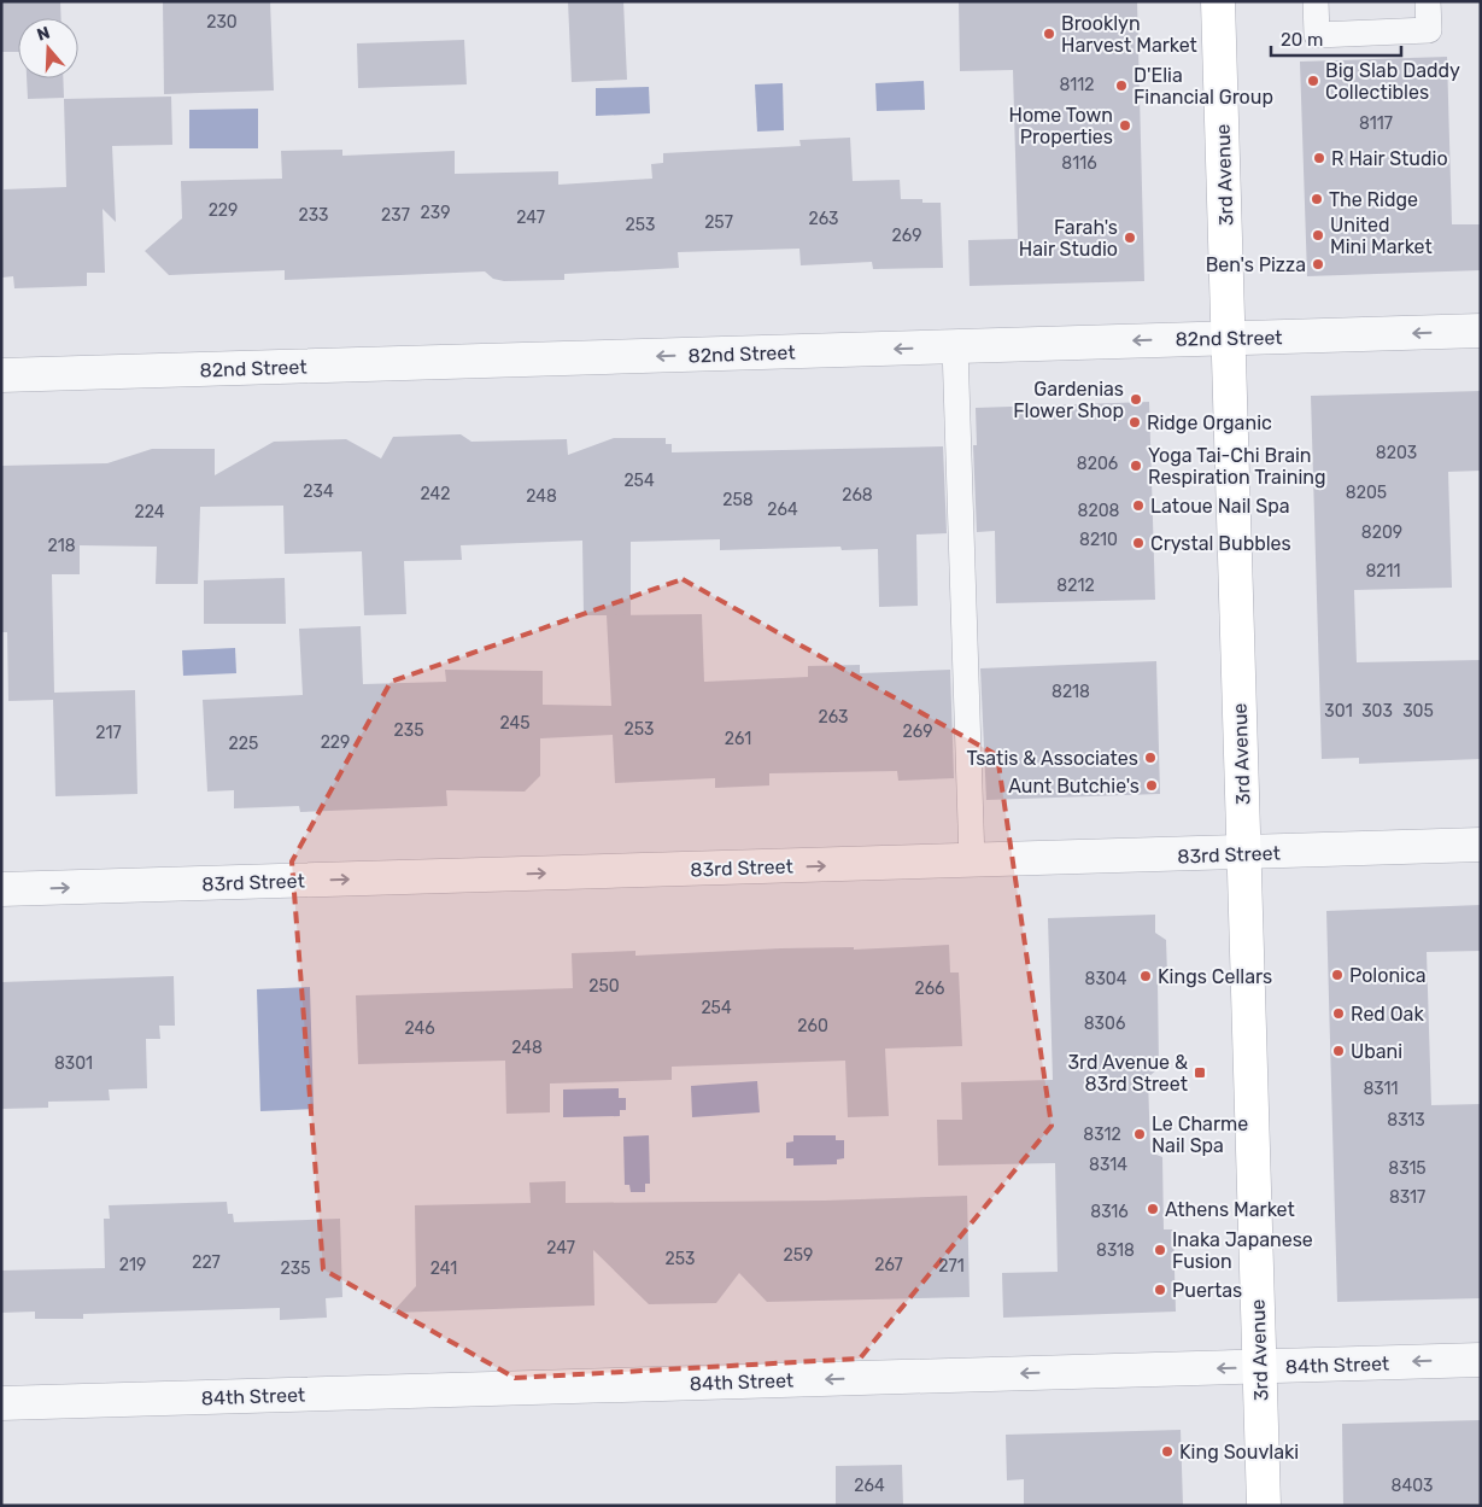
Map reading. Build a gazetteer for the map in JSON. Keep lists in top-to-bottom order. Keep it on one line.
{"streets":{"street":["3rd Avenue","82nd Street","83rd Street","84th Street"]},"crossings":[["3rd Avenue","82nd Street"],["3rd Avenue","83rd Street"],["3rd Avenue","84th Street"]],"one_way":["82nd Street","83rd Street","84th Street"],"places":{"other":["Brooklyn Harvest Market","Big Slab Daddy Collectibles","D'Elia Financial Group","Home Town Properties","R Hair Studio","The Ridge","United Mini Market","Farah's Hair Studio","Ben's Pizza","Gardenias Flower Shop","Ridge Organic","Yoga Tai-Chi Brain Respiration Training","Latoue Nail Spa","Crystal Bubbles","Tsatis & Associates","Aunt Butchie's","Polonica","Kings Cellars","Red Oak","Ubani","Le Charme Nail Spa","Athens Market","Inaka Japanese Fusion","Puertas","King Souvlaki"],"transit":["3rd Avenue & 83rd Street"]},"house_numbers":["230","8112","8117","8116","229","239","233","237","247","263","257","253","269","8203","8206","254","234","8205","242","268","248","258","264","8208","224","8209","8210","218","8211","8212","8218","301","303","305","263","245","253","235","269","217","261","229","225","8304","250","266","254","8306","260","246","248","8301","8311","8313","8312","8314","8315","8317","8316","247","8318","259","253","227","219","267","271","235","241","264","8403"],"scale_bar":"20 m","north":"top"}
